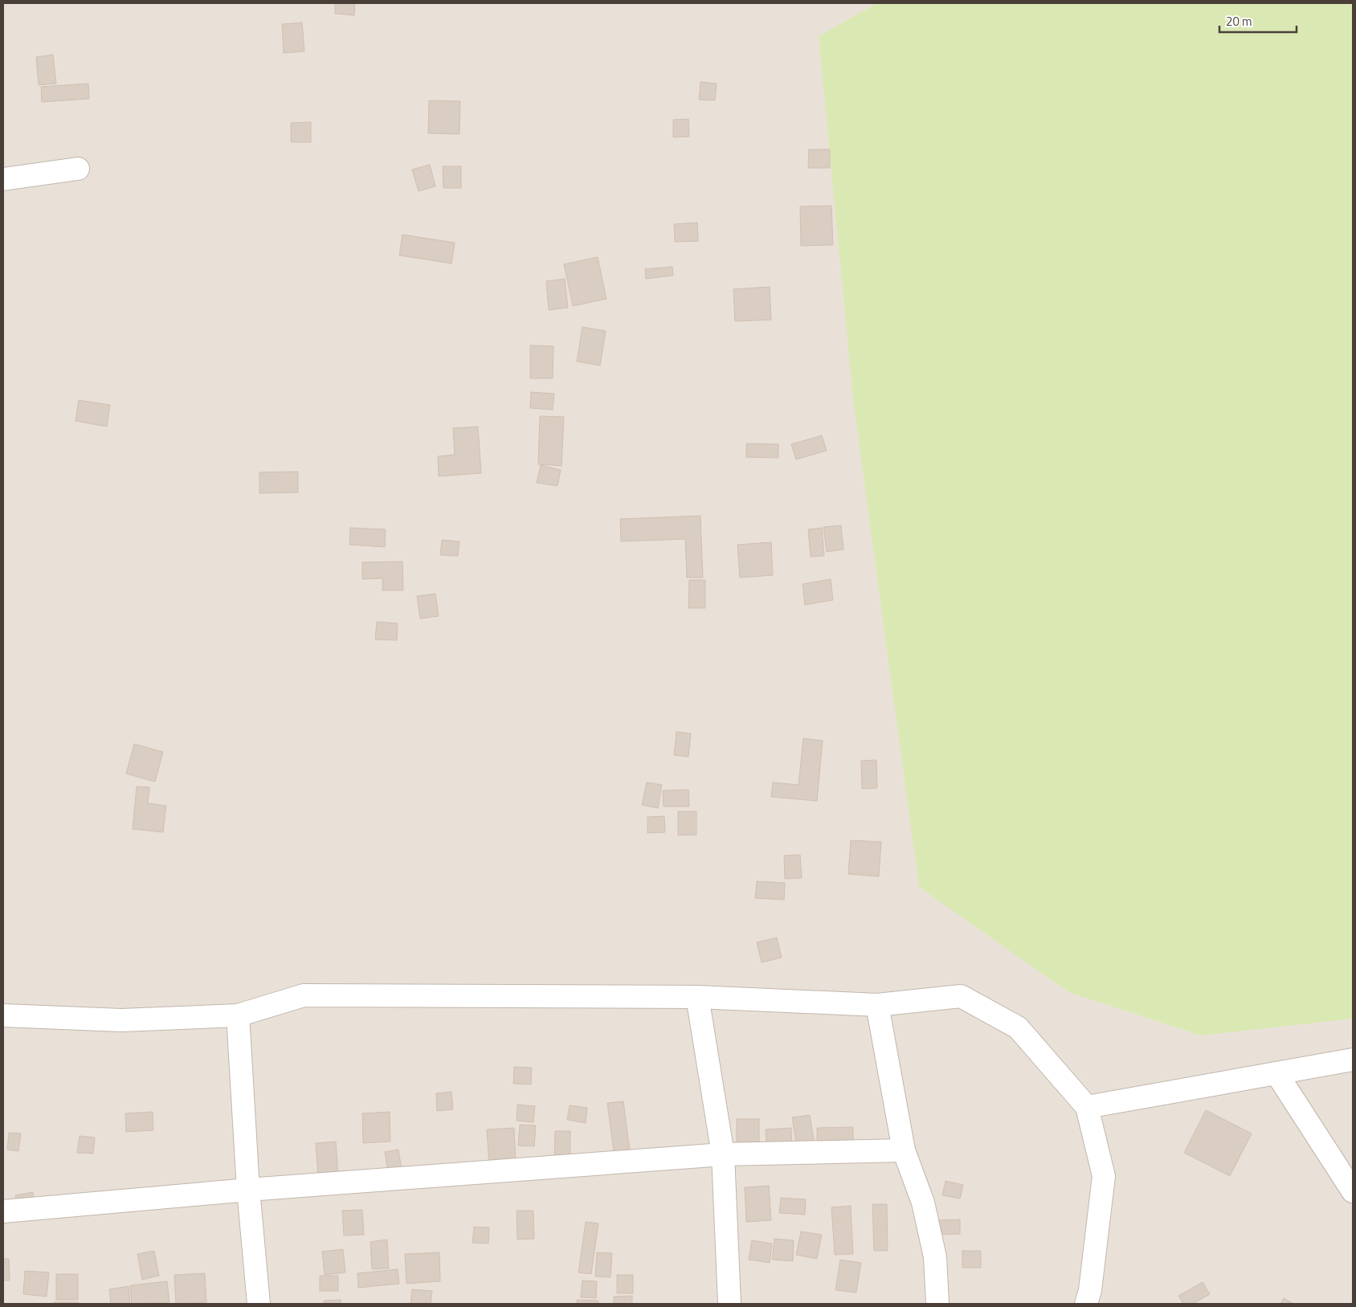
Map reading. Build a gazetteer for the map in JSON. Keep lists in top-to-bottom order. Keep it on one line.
{"scale_bar":"20 m"}
